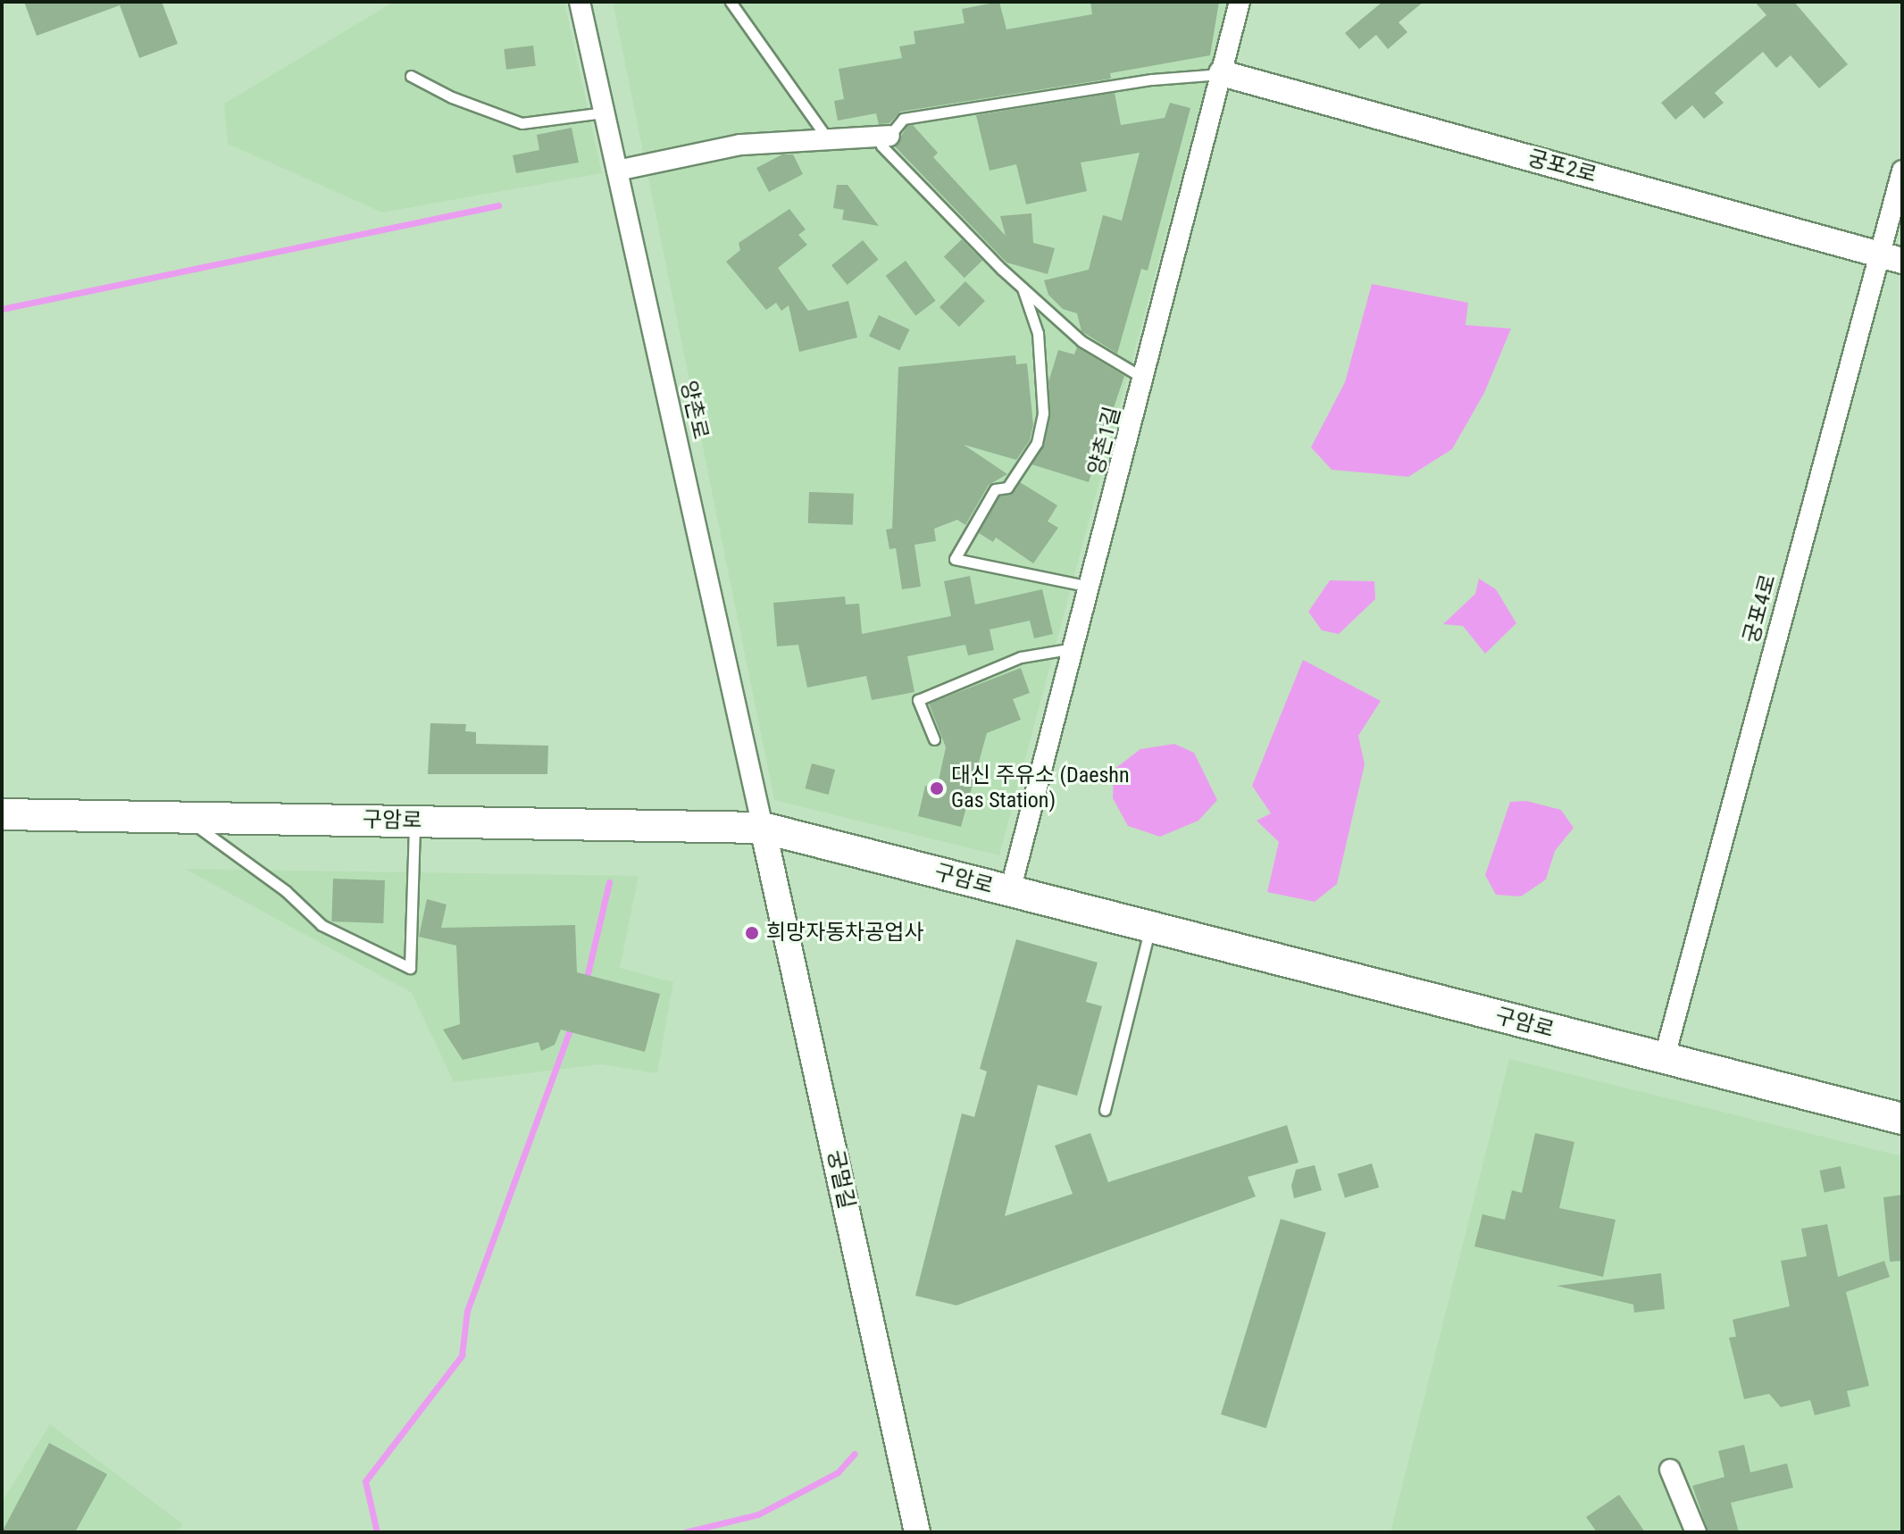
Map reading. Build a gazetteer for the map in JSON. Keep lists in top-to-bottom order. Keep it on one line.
{"streets":{"main road":["구암로"],"street":["궁포2로","양촌로","양촌1길","궁포4로","궁멀길"]},"crossings":[["궁포2로","양촌1길"],["궁포2로","궁포4로"],["양촌로","구암로"],["양촌로","궁멀길"],["양촌1길","구암로"],["궁포4로","구암로"],["구암로","궁멀길"]],"places":["대신 주유소 (Daeshn Gas Station)","희망자동차공업사"]}
